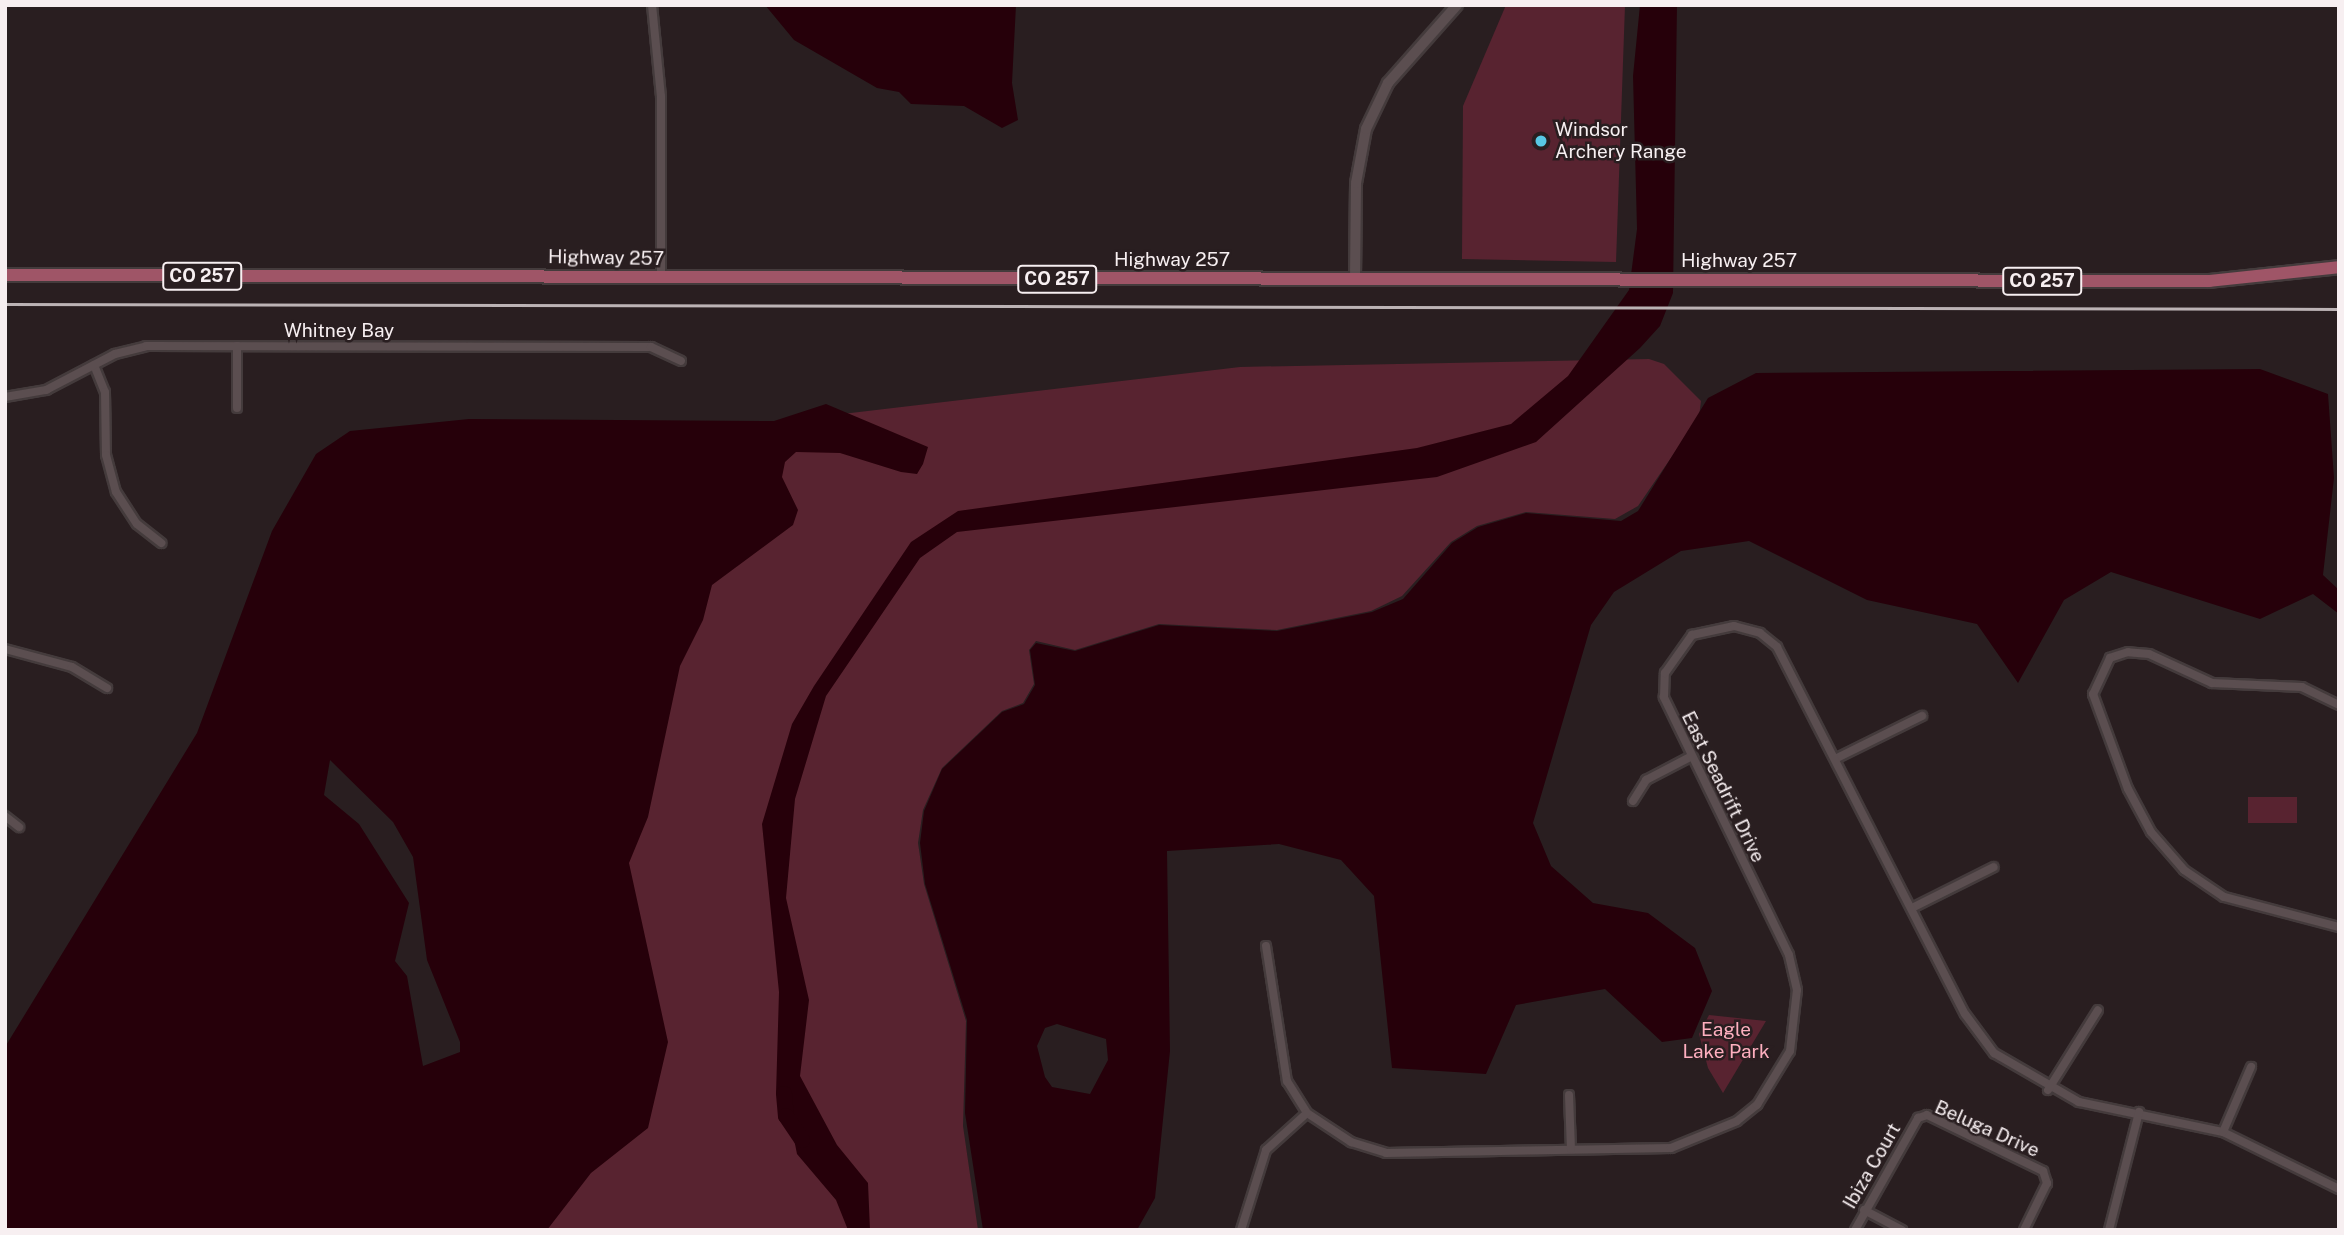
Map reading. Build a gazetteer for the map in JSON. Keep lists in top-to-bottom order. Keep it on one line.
{"streets":{"main road":["Highway 257","CO 257"],"street":["Whitney Bay","East Seadrift Drive","Beluga Drive","Ibiza Court"]},"crossings":[["Beluga Drive","Ibiza Court"]],"parks":["Eagle Lake Park"],"places":["Windsor Archery Range"]}
